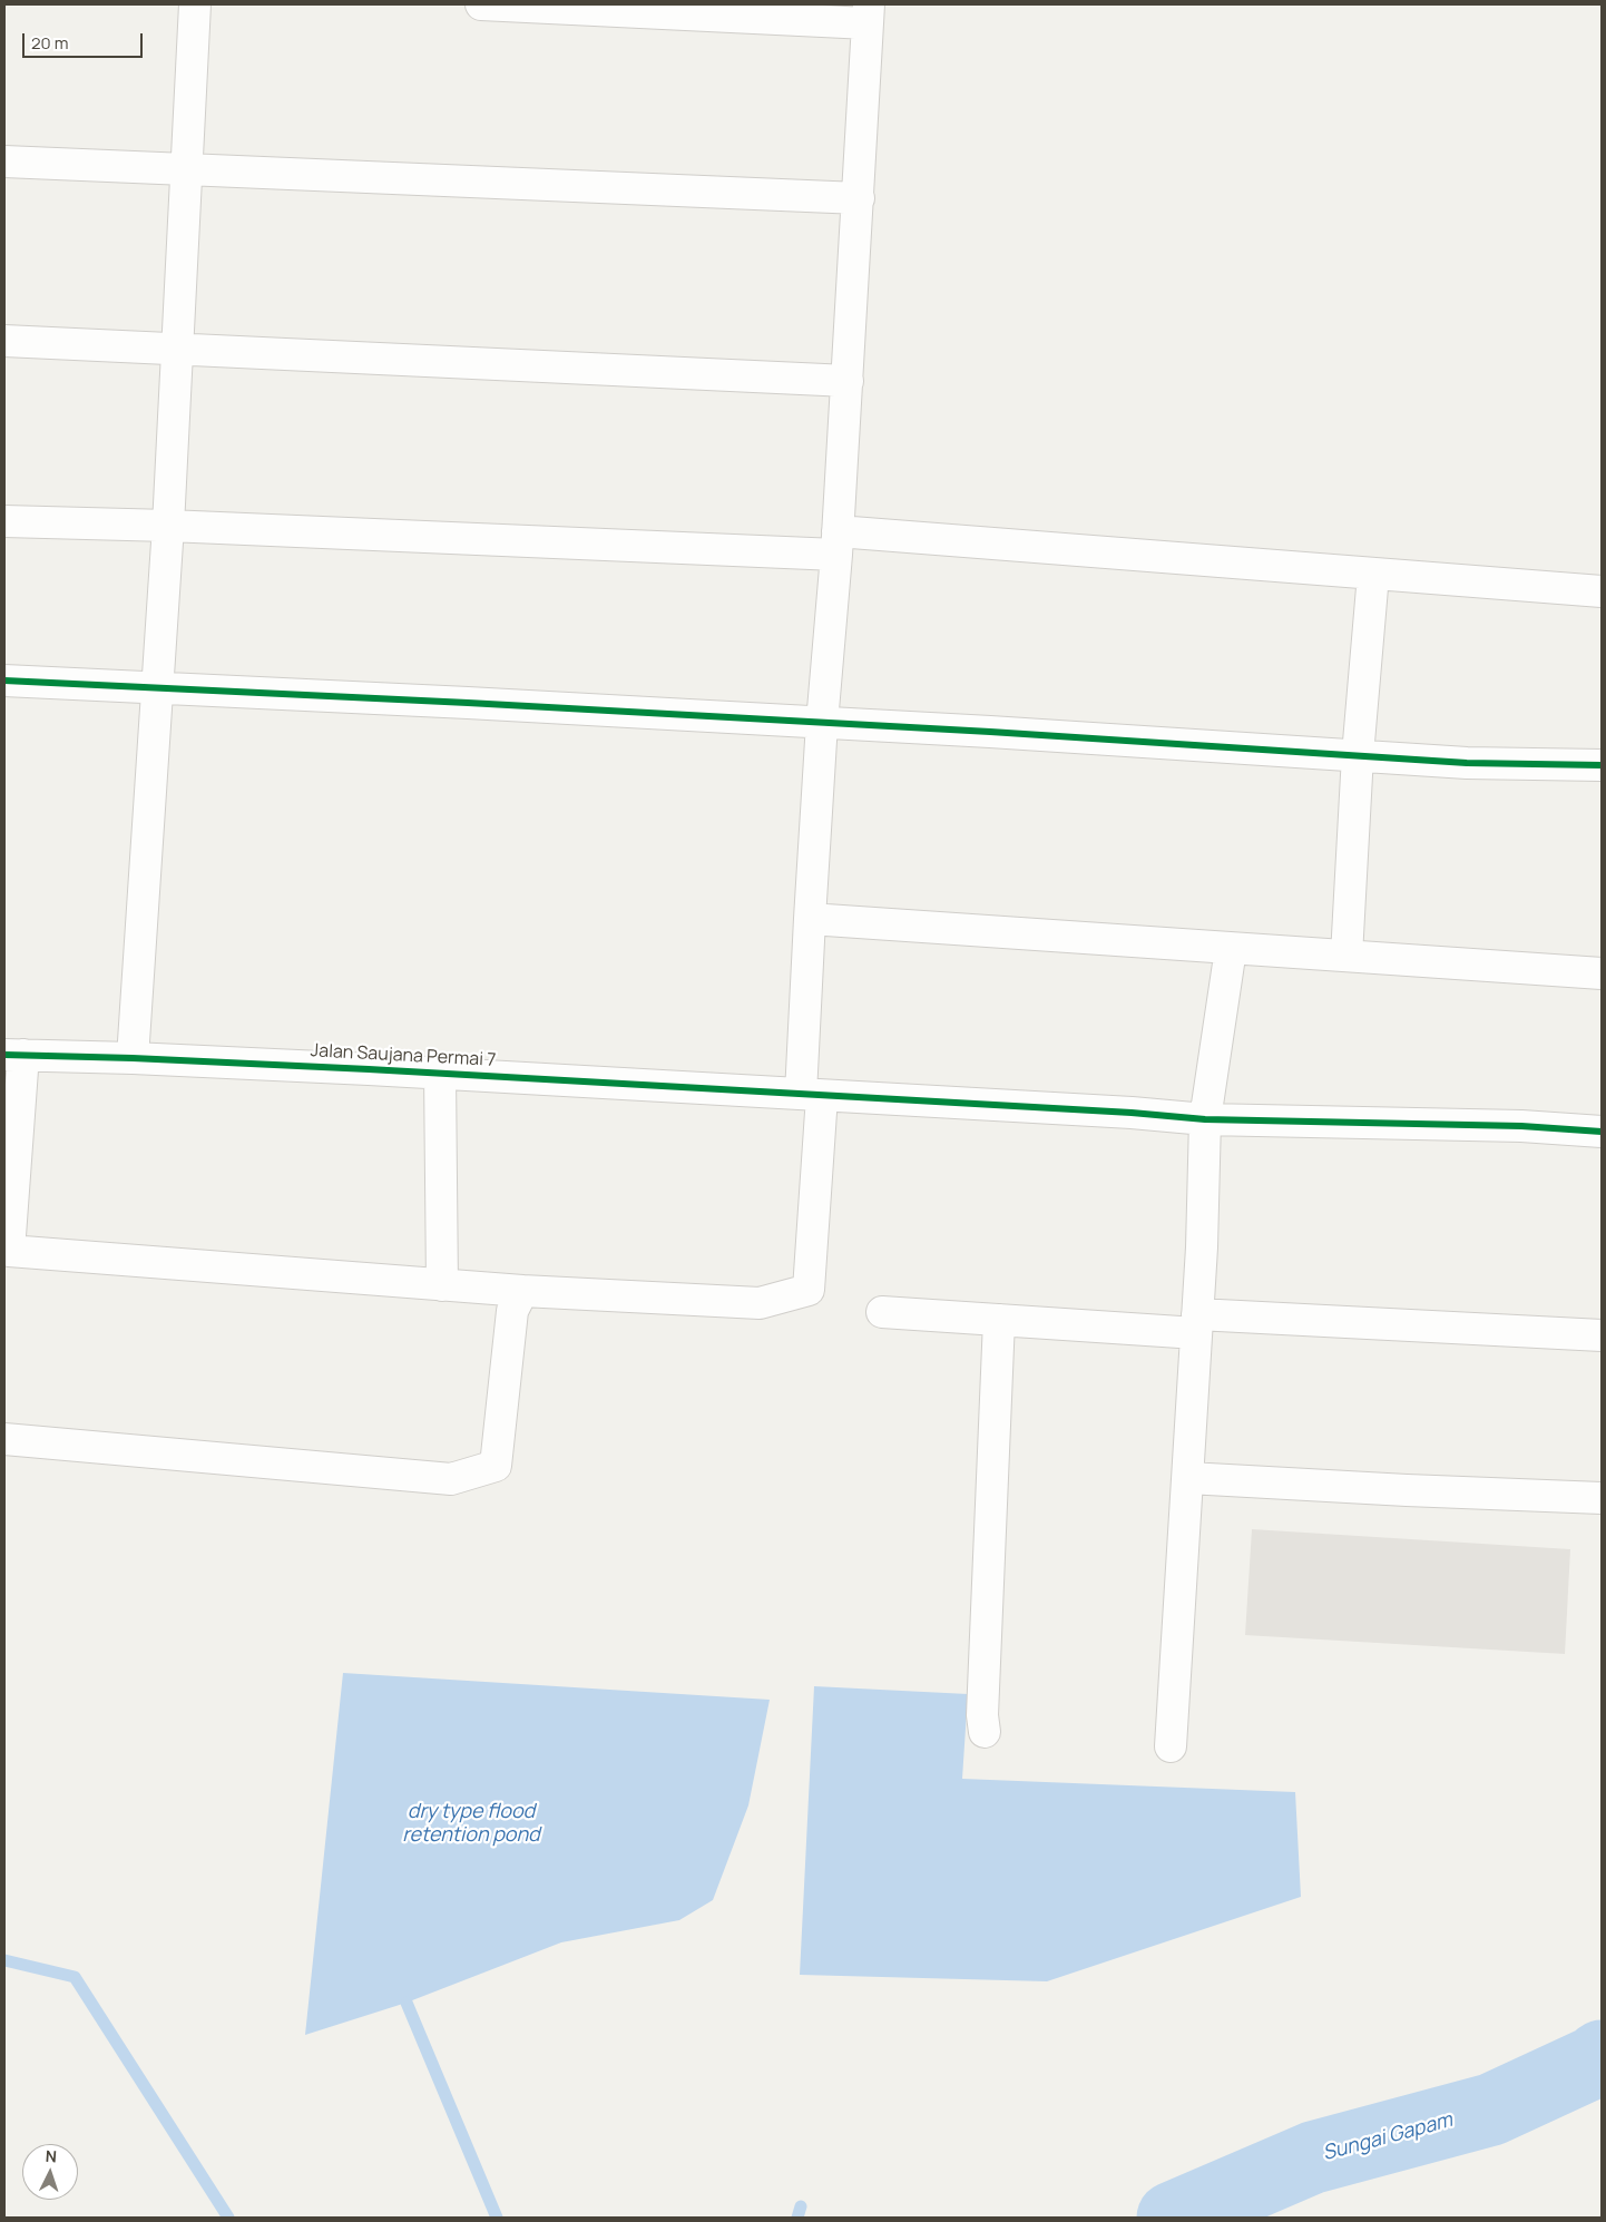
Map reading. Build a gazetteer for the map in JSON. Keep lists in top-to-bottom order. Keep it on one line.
{"streets":{"street":["Jalan Saujana Permai 7"]},"water":["dry type flood retention pond","Sungai Gapam"],"scale_bar":"20 m","north":"top"}
